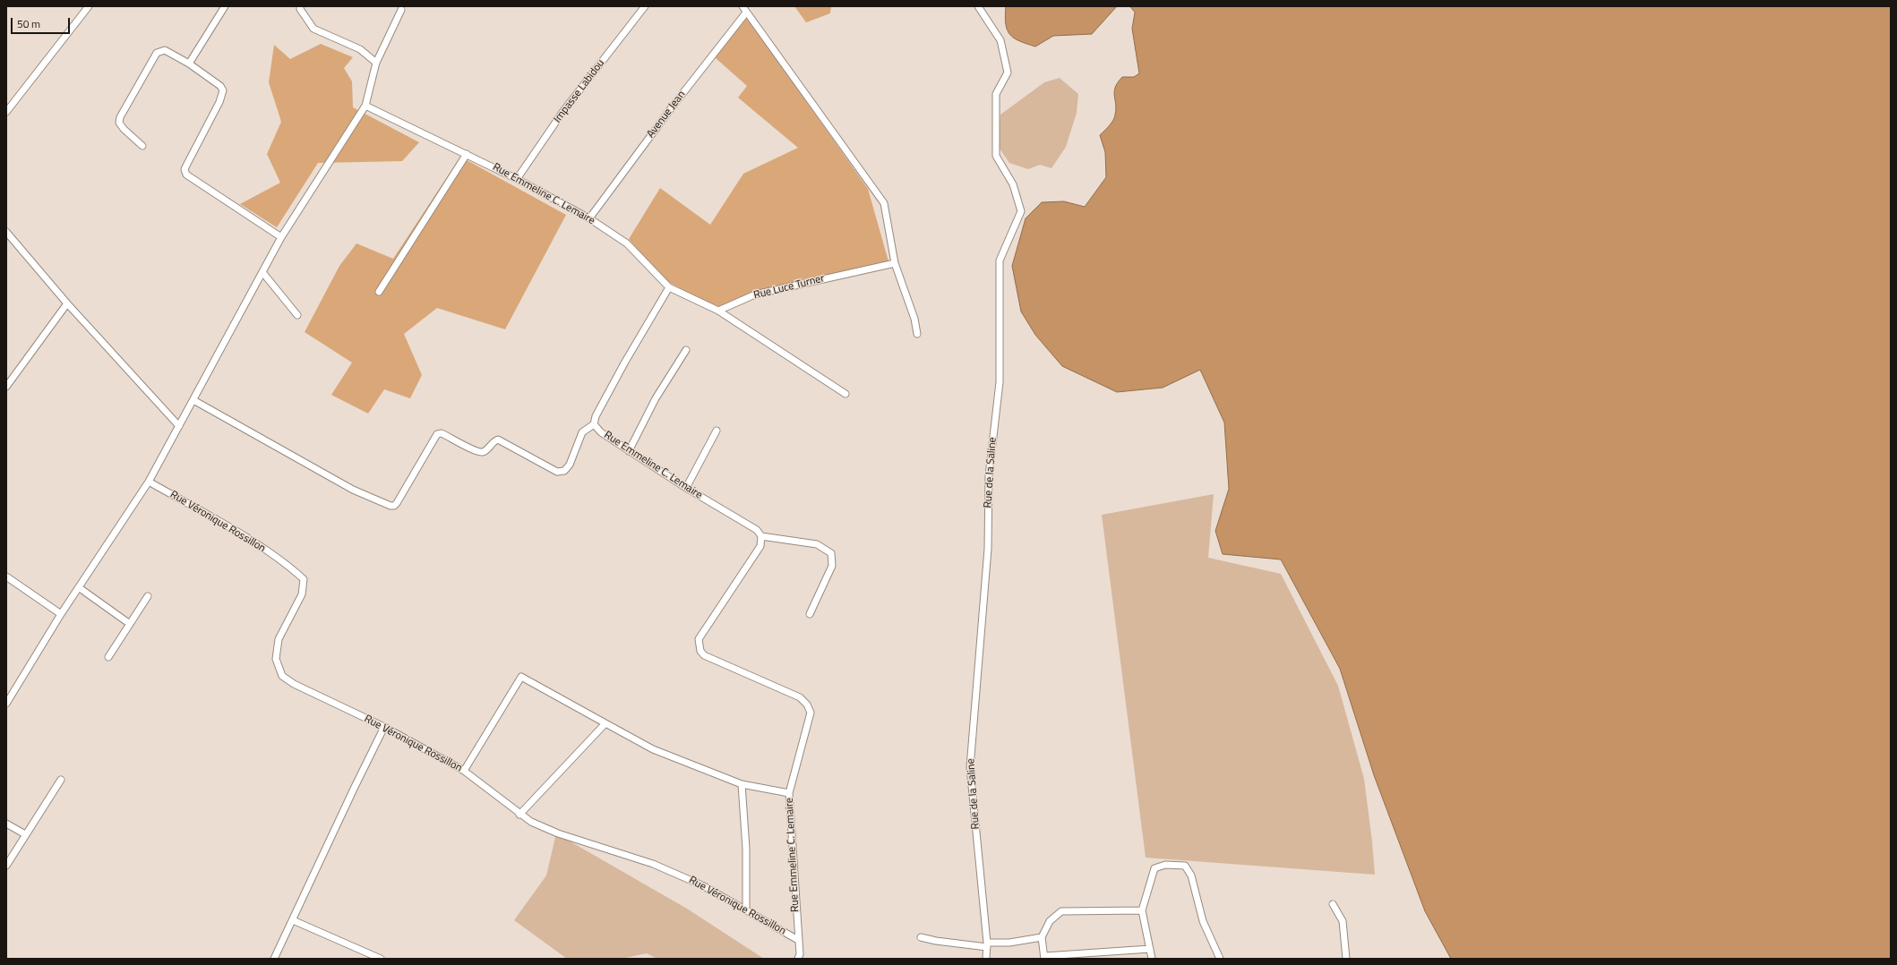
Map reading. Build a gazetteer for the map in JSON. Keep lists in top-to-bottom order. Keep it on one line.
{"streets":{"street":["Impasse Labidou","Avenue Jean","Rue Emmeline C. Lemaire","Rue Luce Turner","Rue de la Saline","Rue Véronique Rossillon"]},"crossings":[["Impasse Labidou","Rue Emmeline C. Lemaire"],["Avenue Jean","Rue Emmeline C. Lemaire"],["Rue Emmeline C. Lemaire","Rue Véronique Rossillon"]],"scale_bar":"50 m"}
